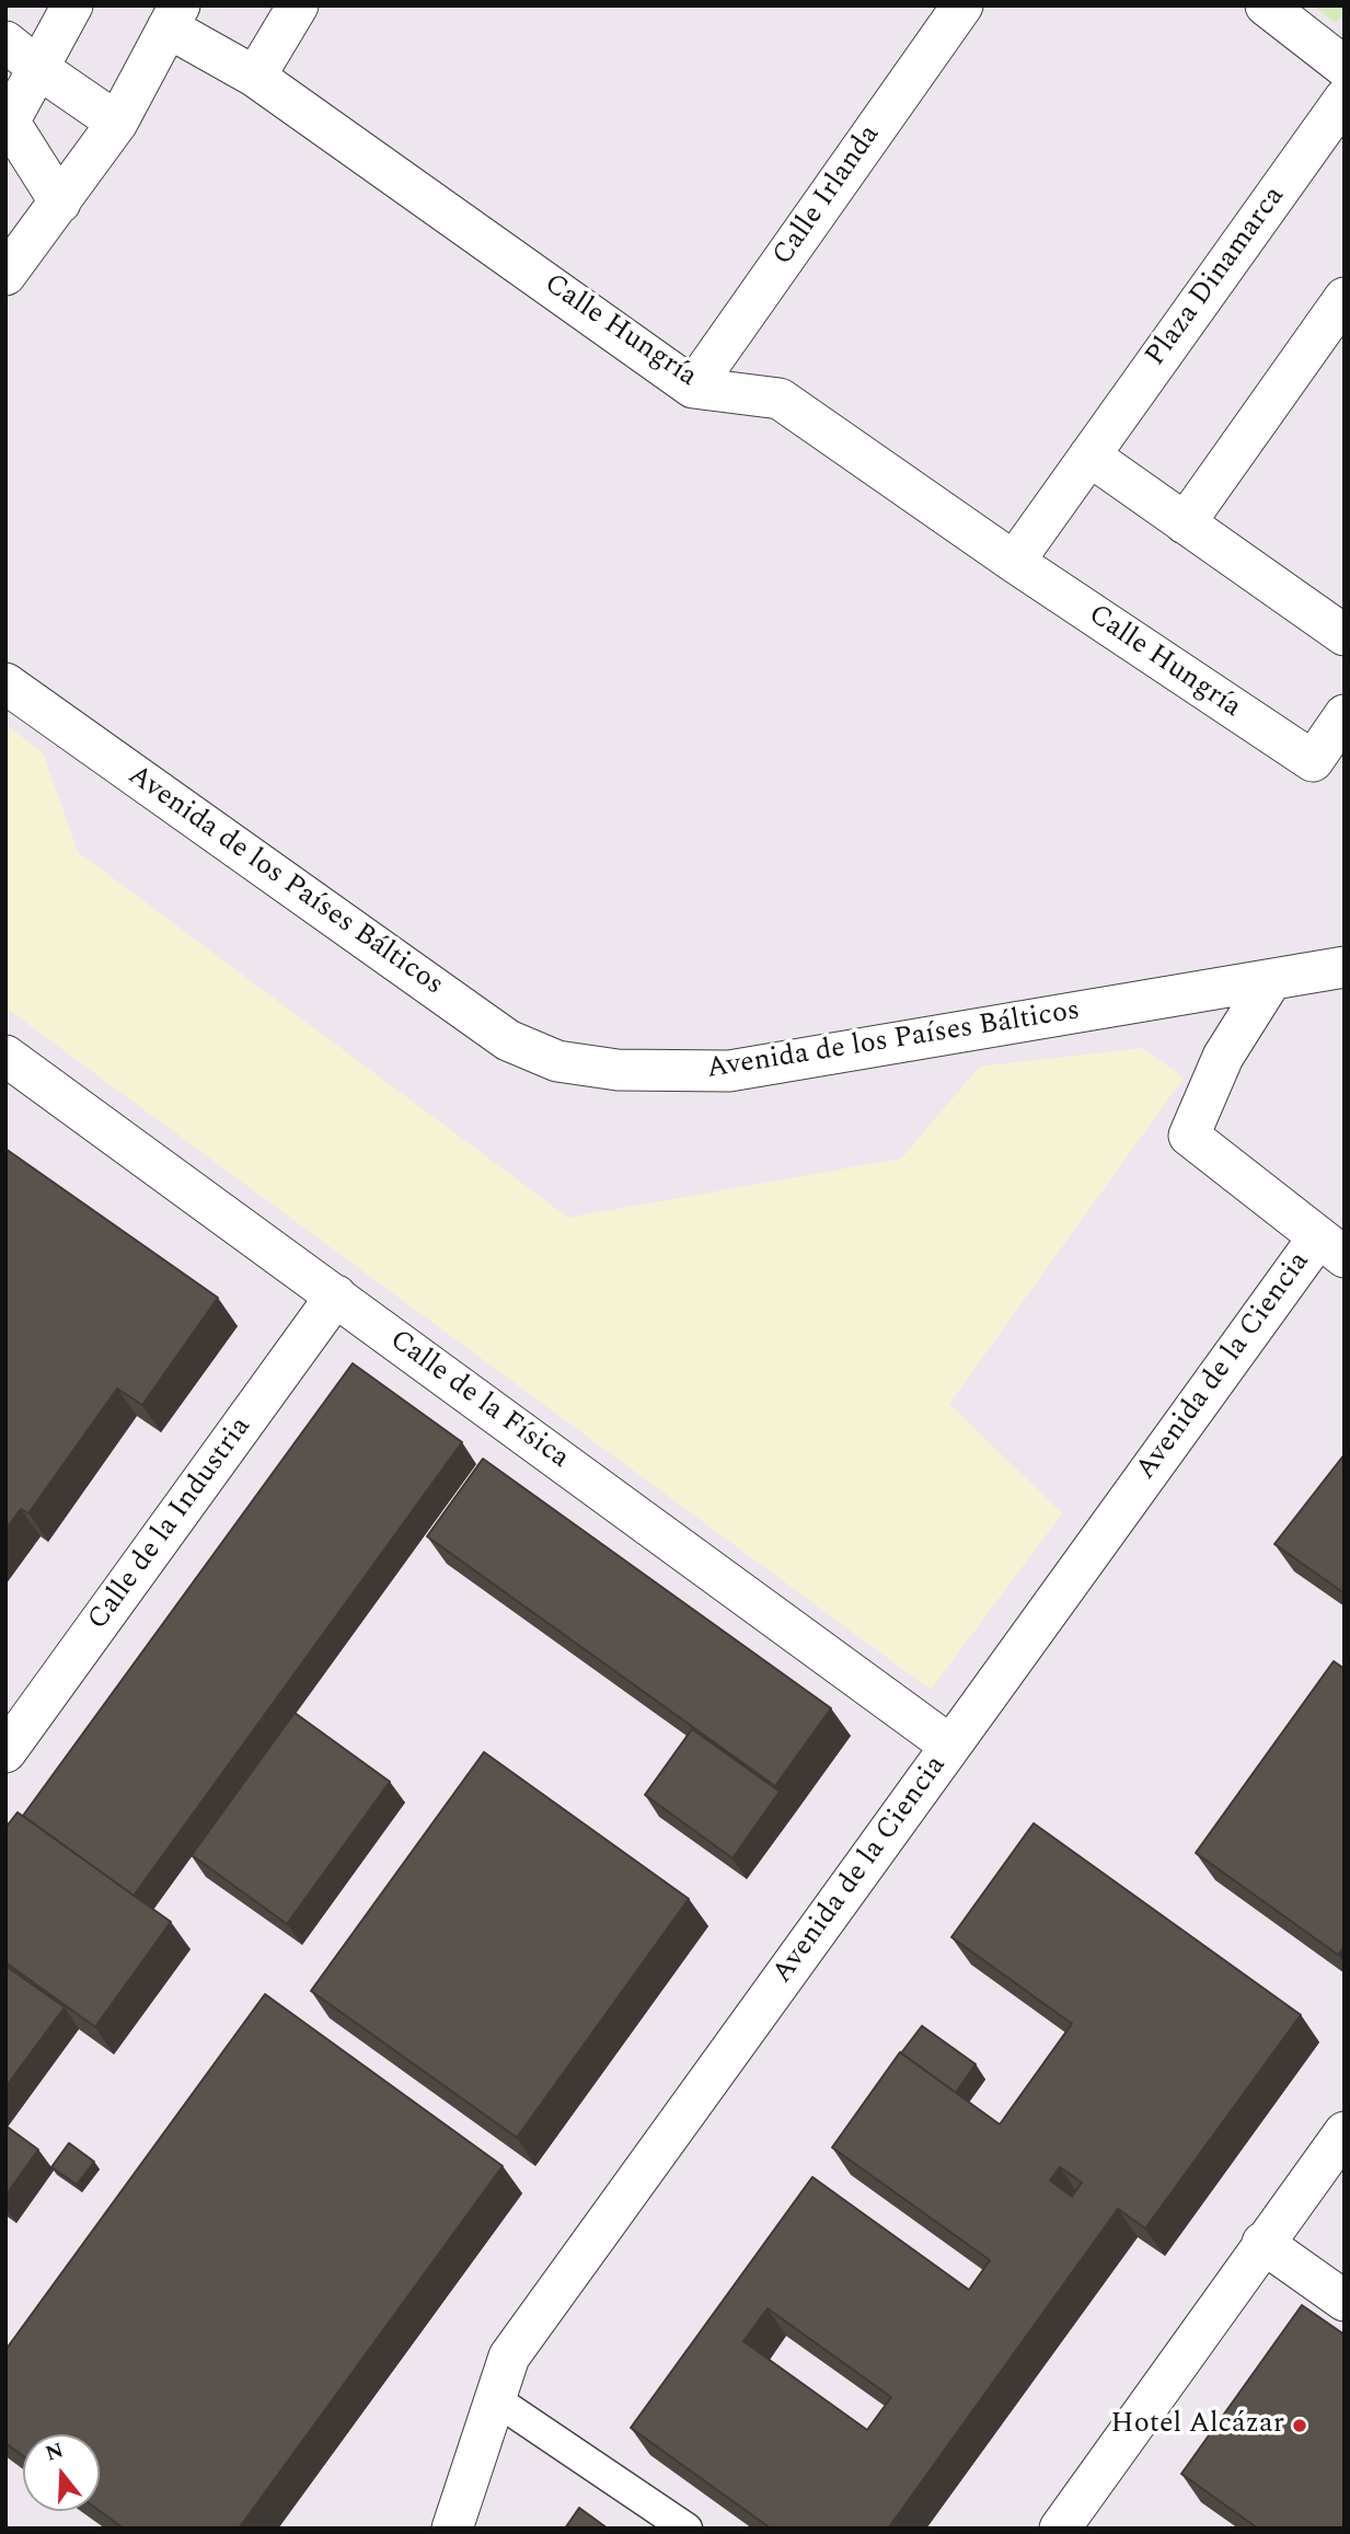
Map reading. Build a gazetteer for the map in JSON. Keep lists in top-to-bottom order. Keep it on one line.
{"streets":{"street":["Calle Irlanda","Plaza Dinamarca","Calle Hungría","Avenida de los Países Bálticos","Avenida de la Ciencia","Calle de la Física","Calle de la Industria"]},"crossings":[["Calle Irlanda","Calle Hungría"],["Plaza Dinamarca","Calle Hungría"],["Avenida de la Ciencia","Calle de la Física"],["Calle de la Física","Calle de la Industria"]],"places":["Hotel Alcázar"],"north":"top"}
